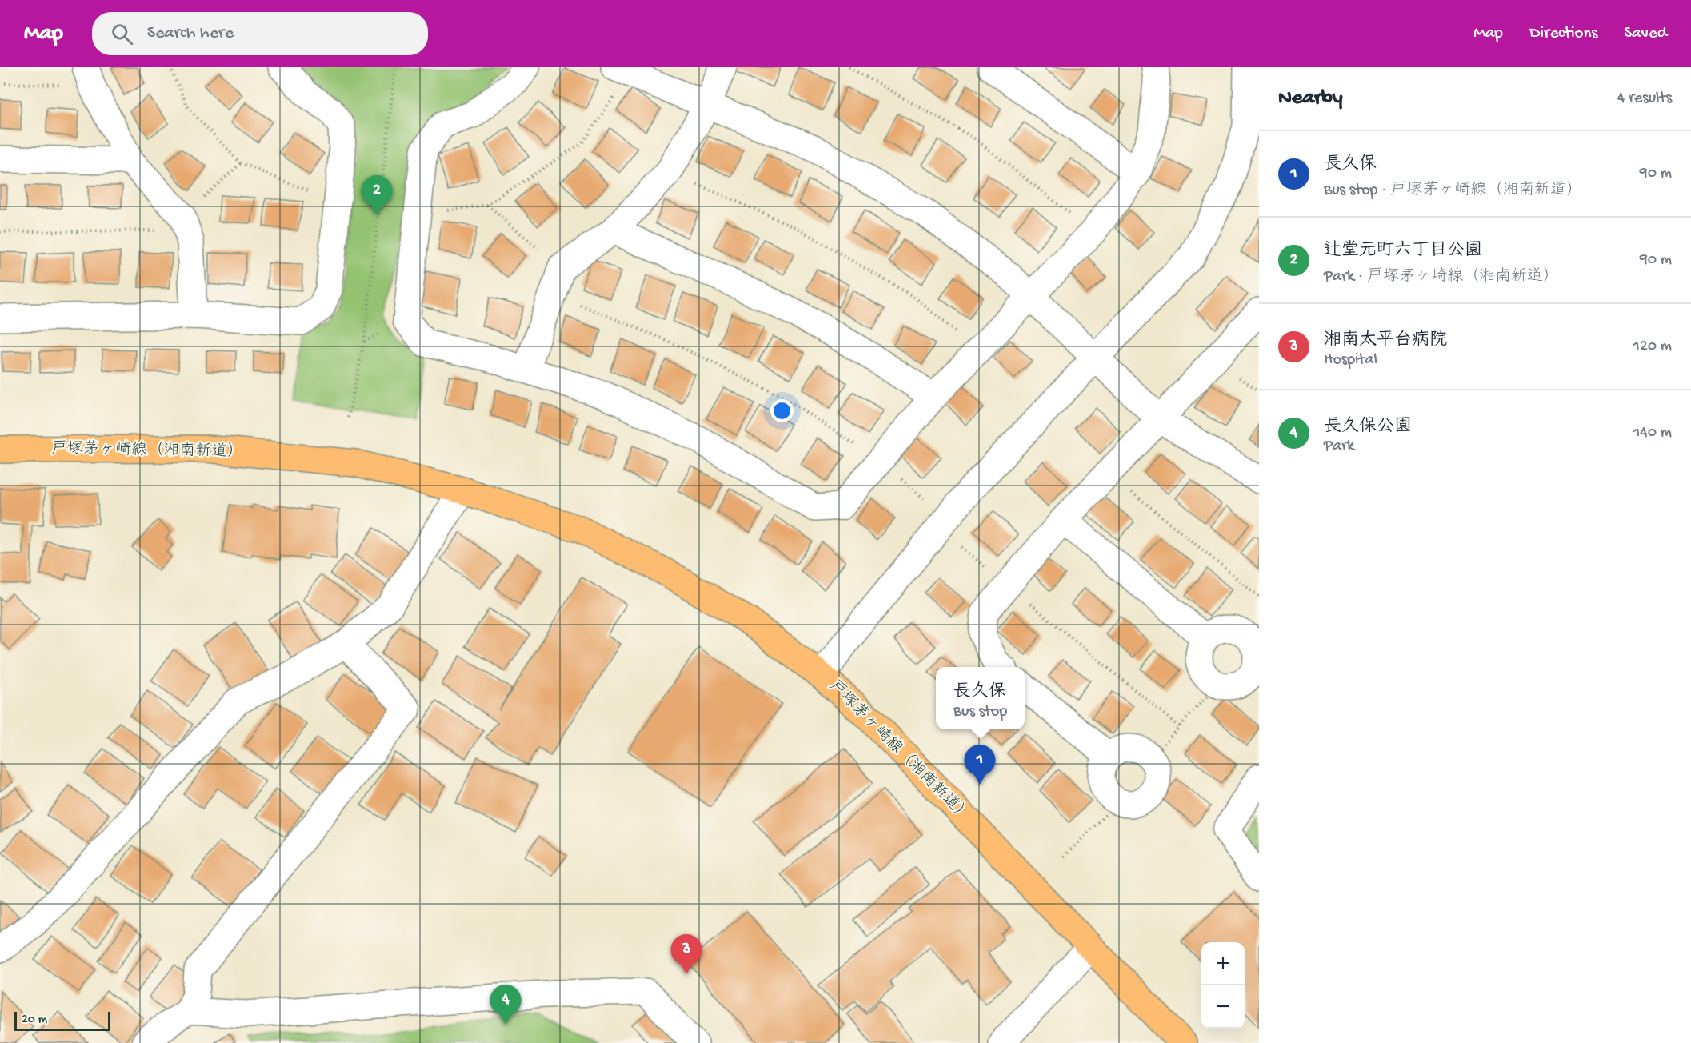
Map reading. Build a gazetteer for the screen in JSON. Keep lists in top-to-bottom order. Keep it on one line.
{"streets":{"main road":["戸塚茅ヶ崎線（湘南新道）"]},"scale_bar":"20 m","page":{"header":"Map","search":"Search here","nav":["Map","Directions","Saved"],"heading":["Nearby","4 results"],"list":[{"mark":"1","name":"長久保","note":"Bus stop · 戸塚茅ヶ崎線（湘南新道）","value":"90 m"},{"mark":"2","name":"辻堂元町六丁目公園","note":"Park · 戸塚茅ヶ崎線（湘南新道）","value":"90 m"},{"mark":"3","name":"湘南太平台病院","note":"Hospital","value":"120 m"},{"mark":"4","name":"長久保公園","note":"Park","value":"140 m"}],"pins":["2","1","3","4"],"popup":["長久保","Bus stop"],"map_buttons":["+","−"],"scale":"20 m"}}
